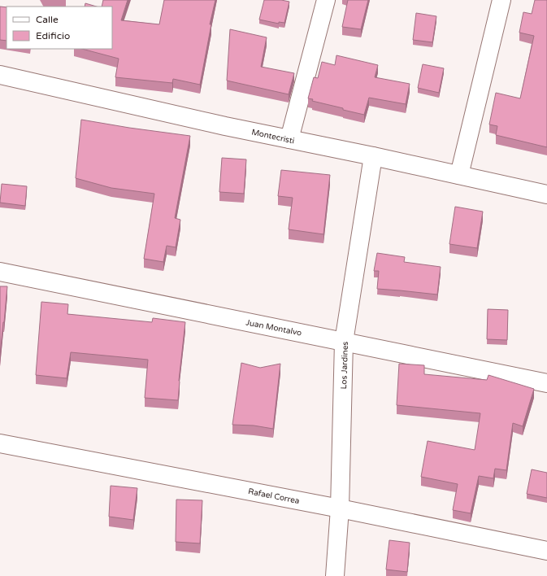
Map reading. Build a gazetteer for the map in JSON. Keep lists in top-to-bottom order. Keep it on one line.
{"streets":{"street":["Montecristi","Juan Montalvo","Los Jardines","Rafael Correa"]},"crossings":[["Montecristi","Los Jardines"],["Juan Montalvo","Los Jardines"],["Los Jardines","Rafael Correa"]],"legend":["Calle","Edificio"]}
